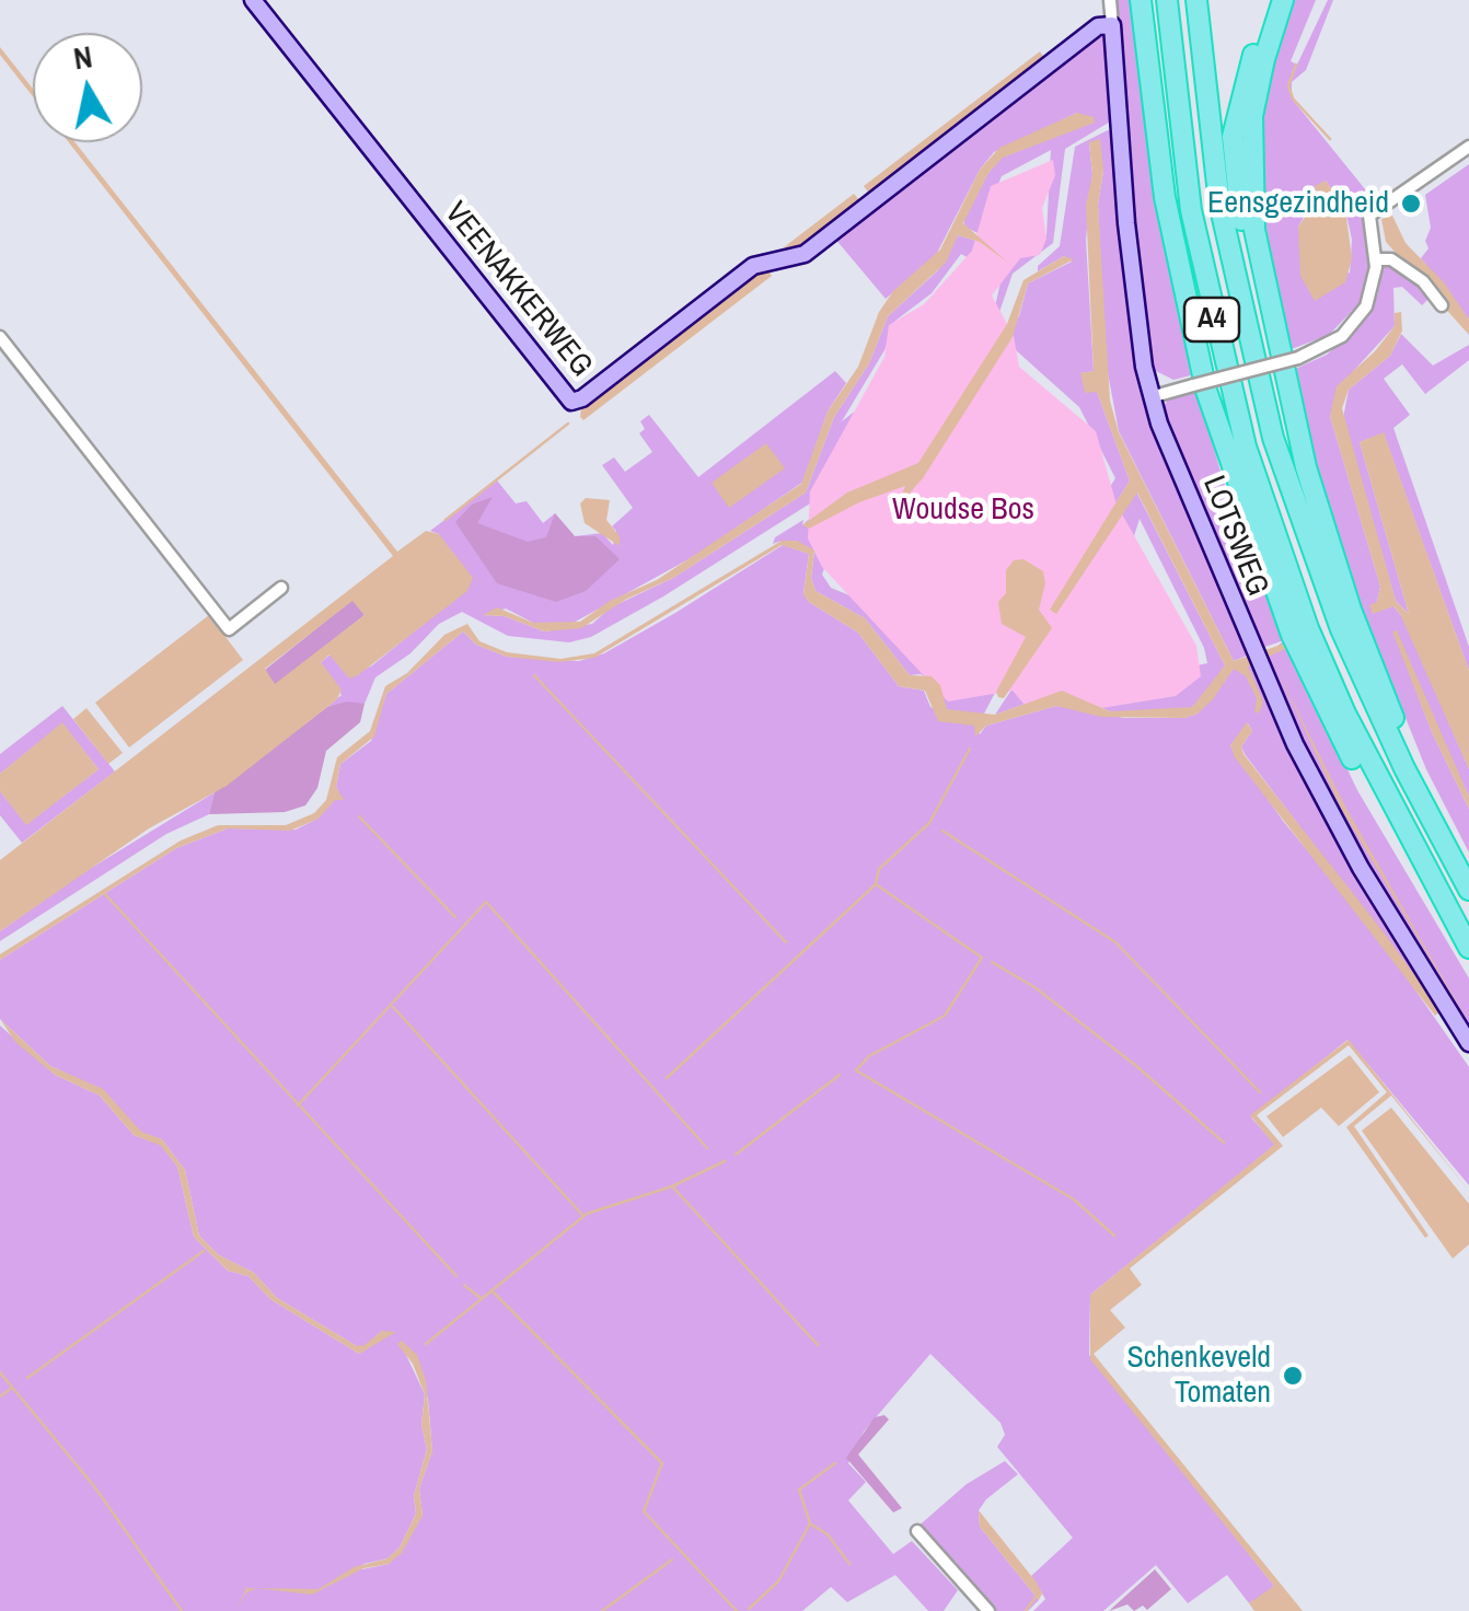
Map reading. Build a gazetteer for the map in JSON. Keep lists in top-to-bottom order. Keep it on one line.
{"streets":{"highway":["A4"],"street":["VEENAKKERWEG","LOTSWEG"]},"crossings":[["VEENAKKERWEG","LOTSWEG"]],"parks":["Woudse Bos"],"places":["Eensgezindheid","Schenkeveld Tomaten"],"north":"top"}
